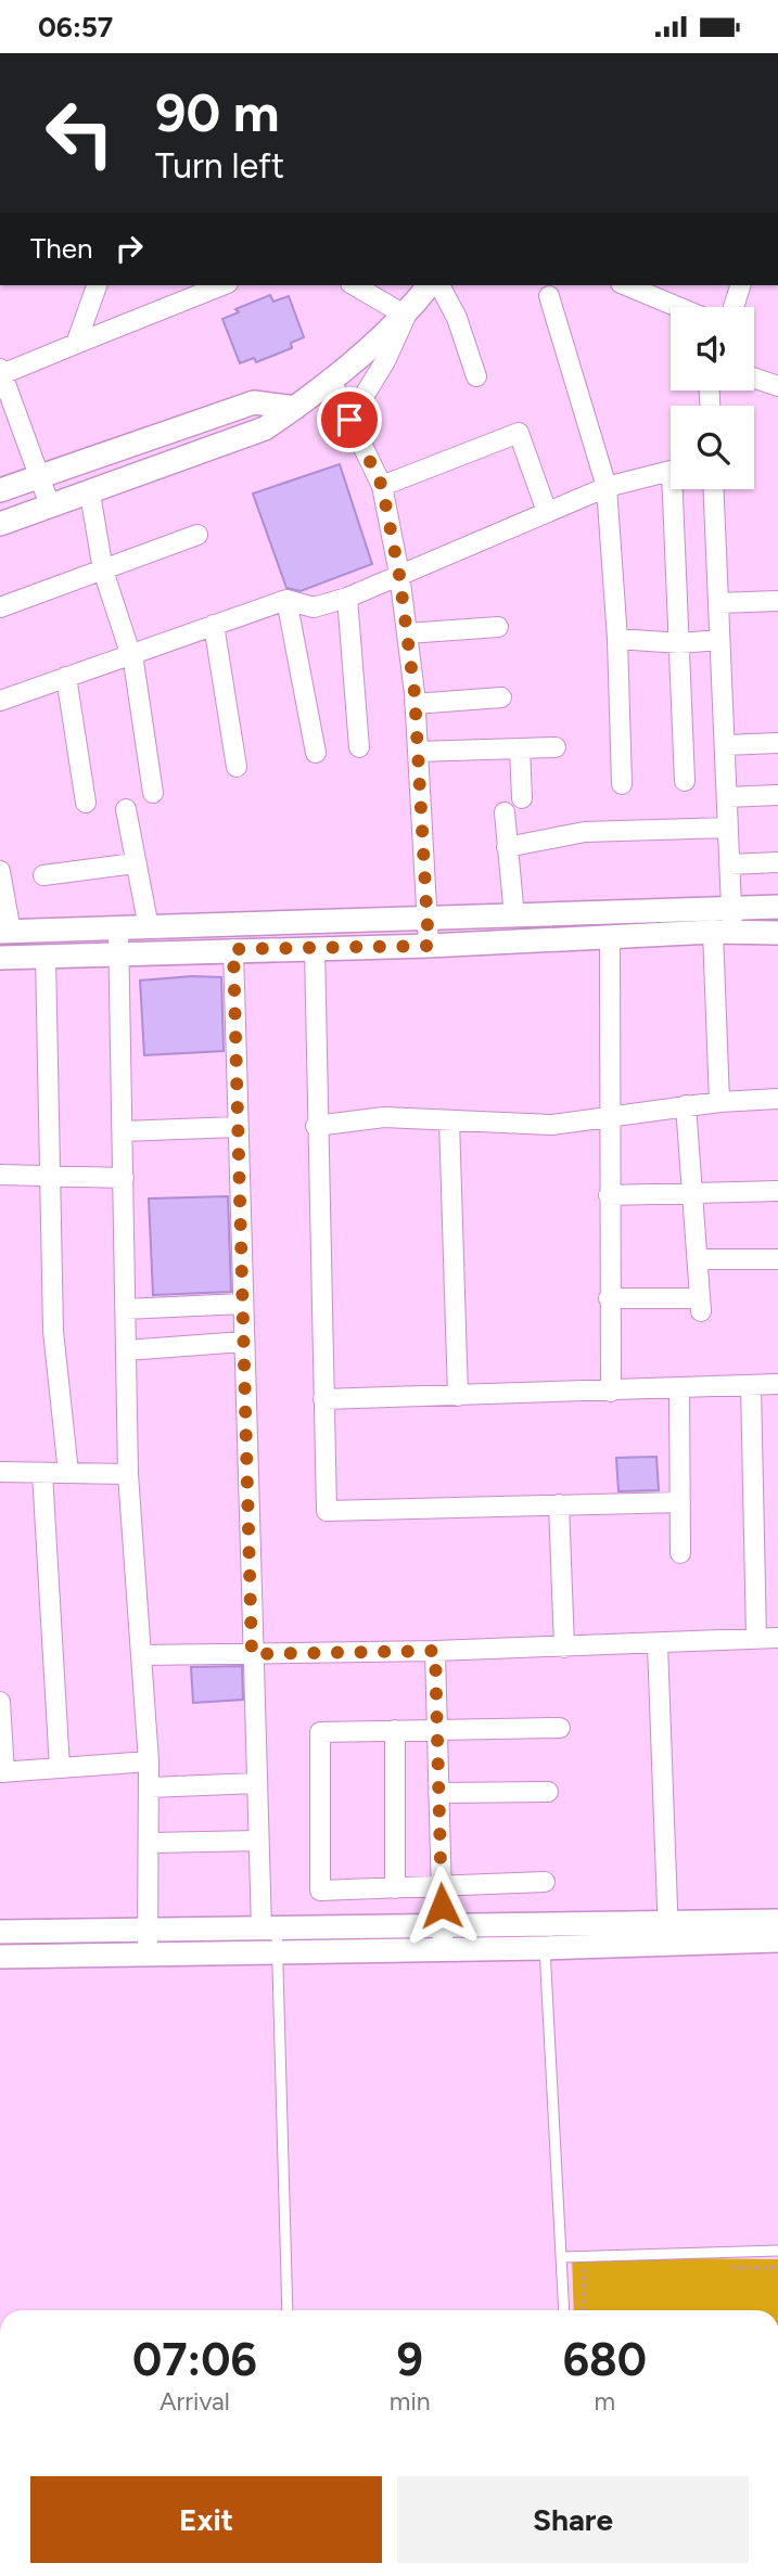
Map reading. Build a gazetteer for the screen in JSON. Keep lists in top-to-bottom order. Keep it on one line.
{"page":{"status":"06:57","turn":["90 m","Turn left"],"then":"Then","eta":["07:06","Arrival","9","min","680","m"],"buttons":["Exit","Share"]}}
